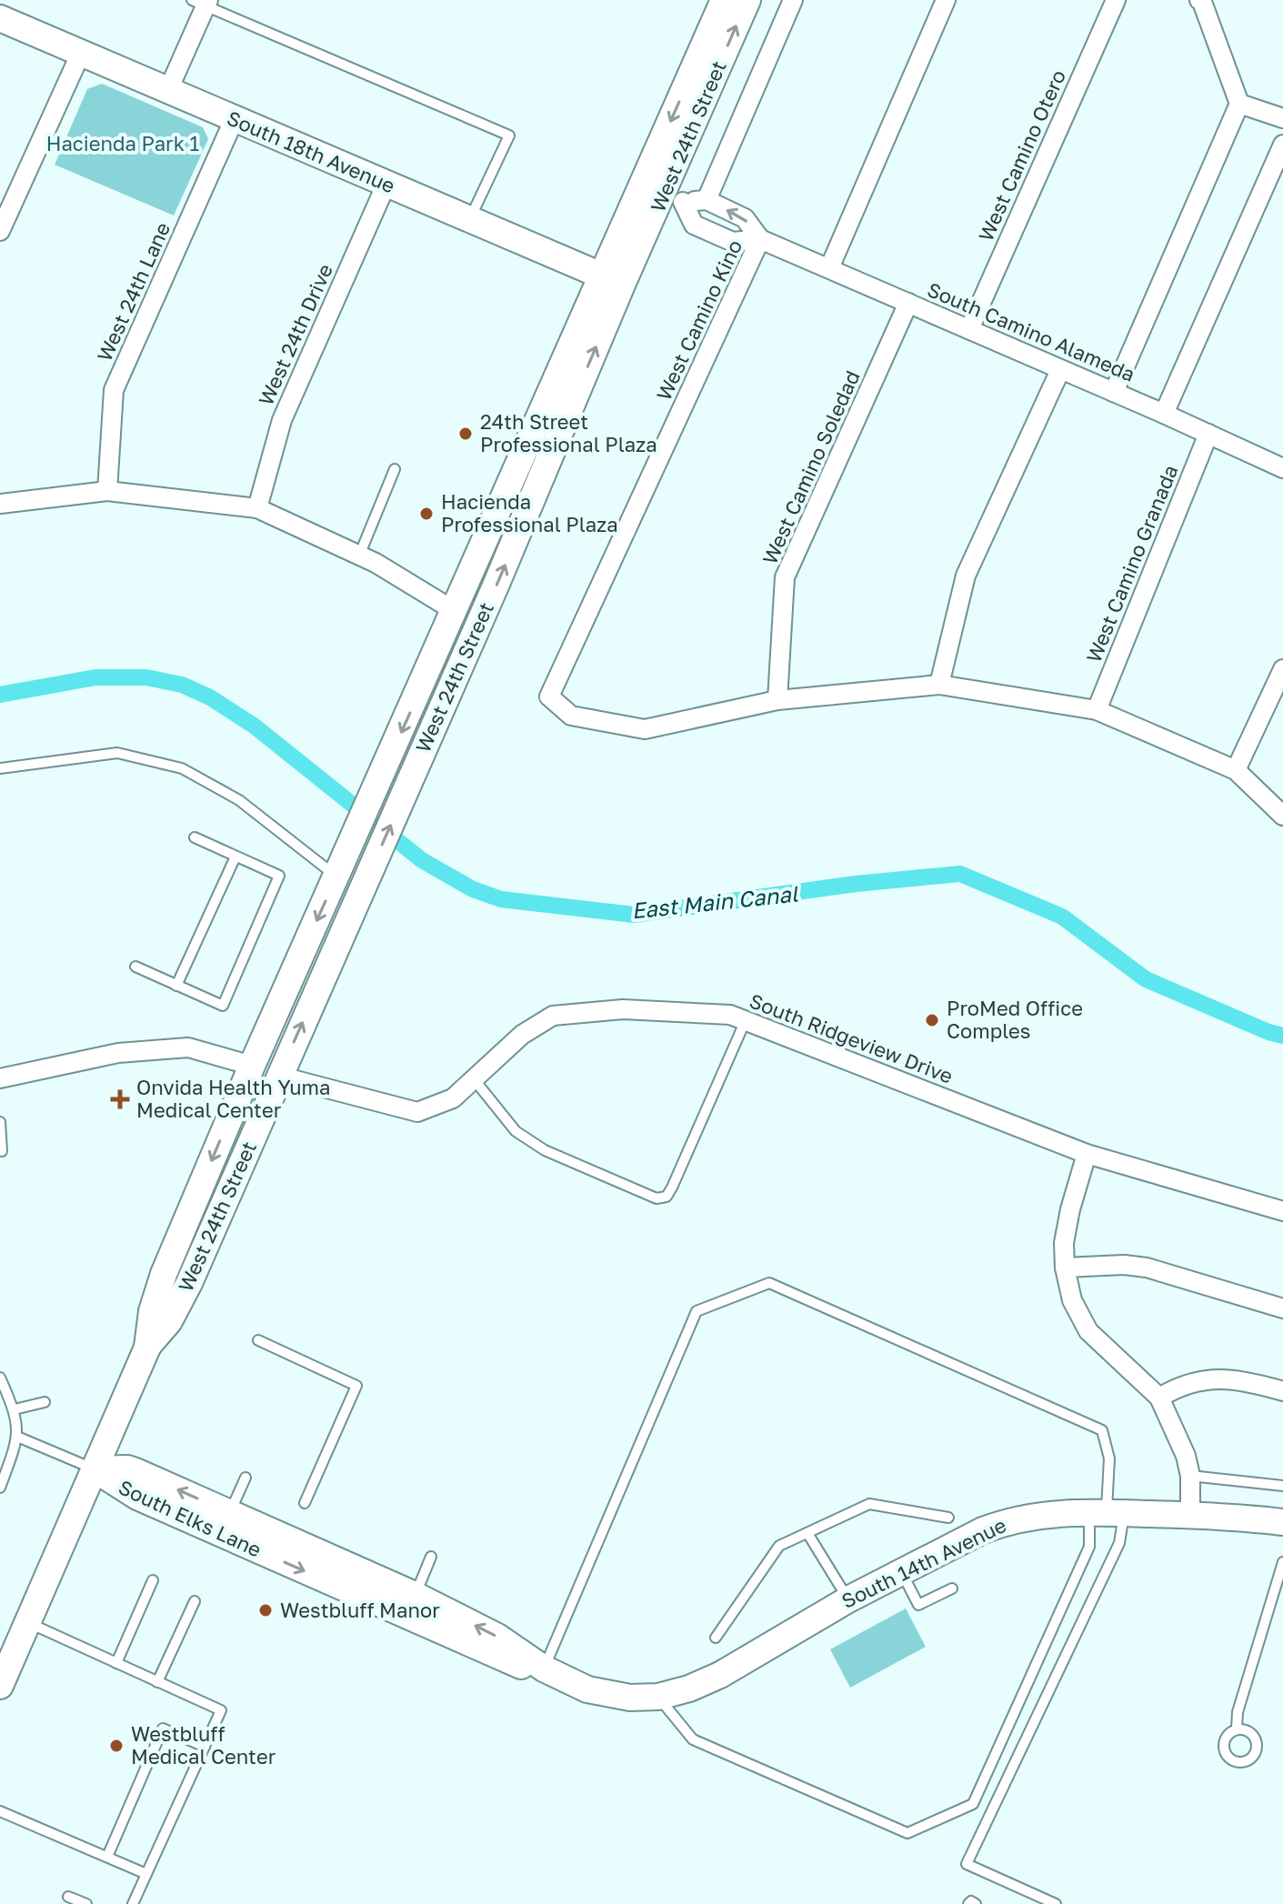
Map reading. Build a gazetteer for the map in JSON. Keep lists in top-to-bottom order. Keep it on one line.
{"streets":{"main road":["West 24th Street","South 18th Avenue","South Elks Lane","South 14th Avenue"],"street":["West Camino Otero","West 24th Lane","West Camino Kino","South Camino Alameda","West 24th Drive","West Camino Soledad","West Camino Granada","South Ridgeview Drive"]},"crossings":[["West 24th Street","South 18th Avenue"],["West 24th Street","South Camino Alameda"],["West 24th Street","South Ridgeview Drive"],["West 24th Street","South Elks Lane"],["South 18th Avenue","West 24th Lane"],["South 18th Avenue","West 24th Drive"],["West Camino Otero","South Camino Alameda"],["West Camino Kino","South Camino Alameda"],["West Camino Kino","West Camino Soledad"],["South Camino Alameda","West Camino Soledad"],["South Camino Alameda","West Camino Granada"],["South Elks Lane","South 14th Avenue"]],"water":["East Main Canal"],"parks":["Hacienda Park 1"],"places":{"other":["24th Street Professional Plaza","Hacienda Professional Plaza","ProMed Office Comples","Westbluff Manor","Westbluff Medical Center"],"health":["Onvida Health Yuma Medical Center"]}}
